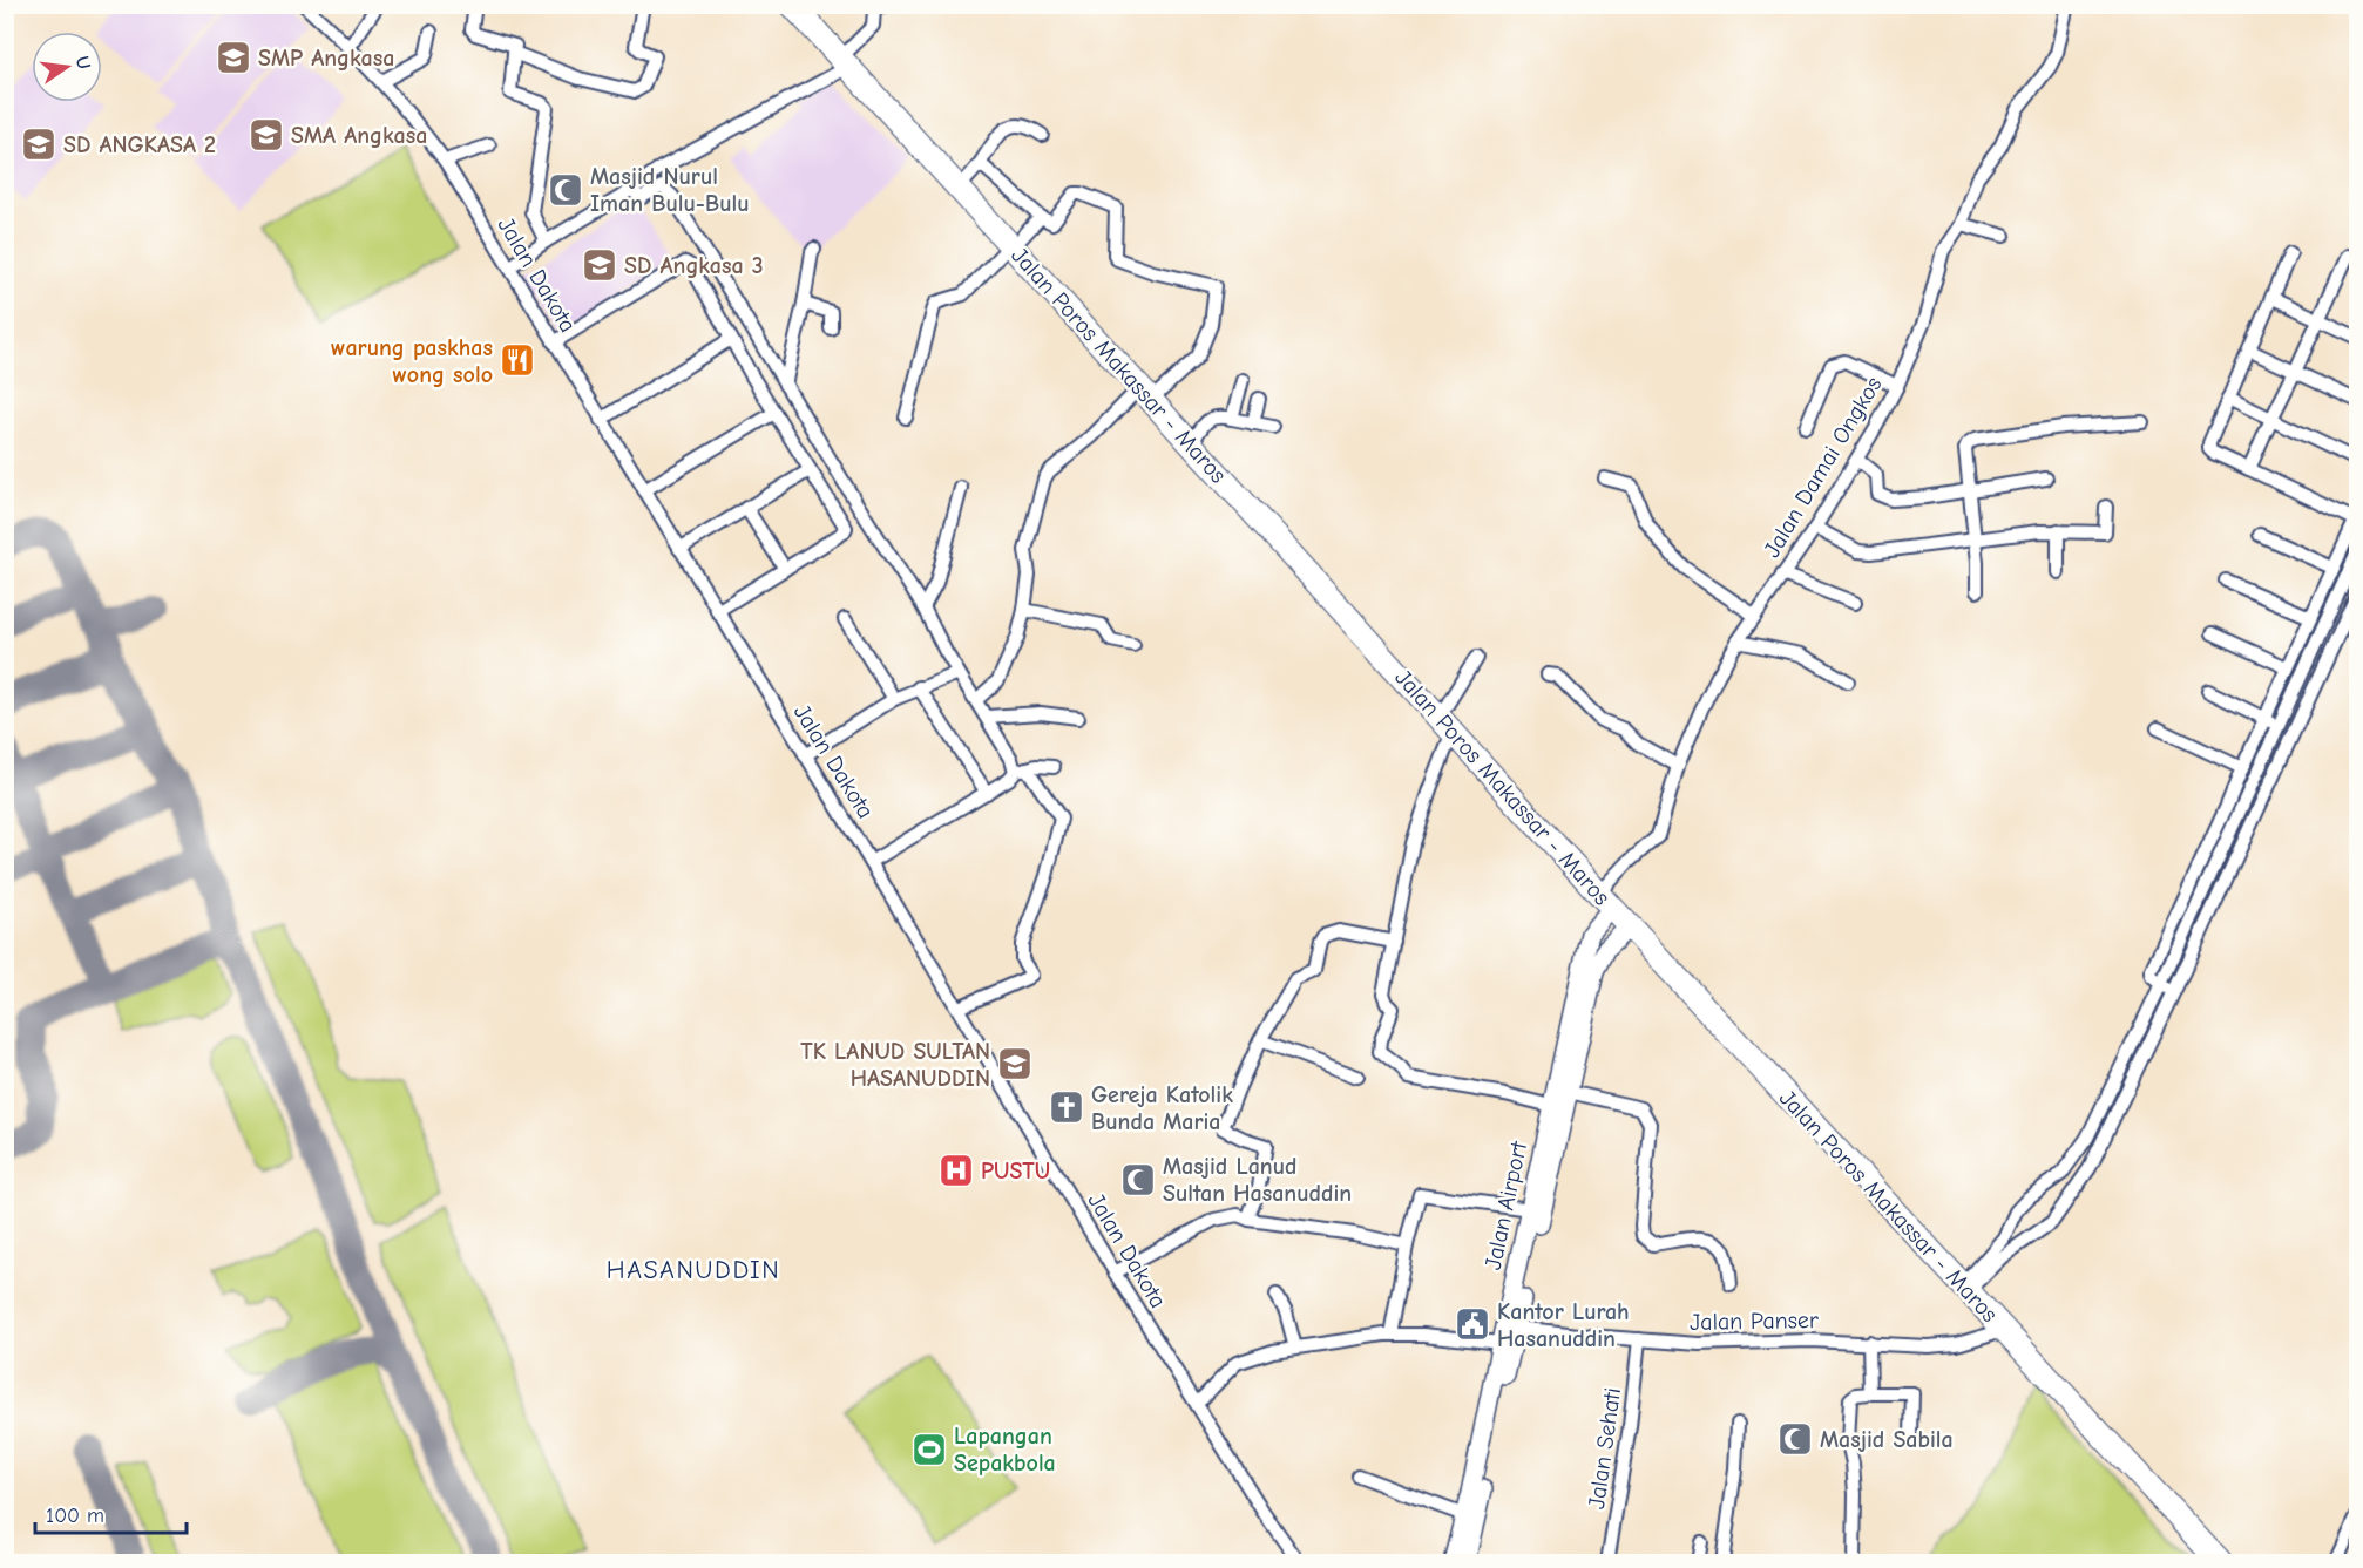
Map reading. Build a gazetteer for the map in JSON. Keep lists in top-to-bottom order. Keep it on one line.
{"streets":{"highway":["Jalan Poros Makassar - Maros"],"street":["Jalan Dakota","Jalan Damai Ongkos","Jalan Airport","Jalan Panser","Jalan Sehati"]},"crossings":[["Jalan Poros Makassar - Maros","Jalan Damai Ongkos"],["Jalan Poros Makassar - Maros","Jalan Airport"],["Jalan Poros Makassar - Maros","Jalan Panser"],["Jalan Damai Ongkos","Jalan Airport"],["Jalan Airport","Jalan Panser"],["Jalan Panser","Jalan Sehati"]],"districts":["HASANUDDIN"],"places":{"school or university":["SMP Angkasa","SMA Angkasa","SD ANGKASA 2","SD Angkasa 3","TK LANUD SULTAN HASANUDDIN"],"mosque":["Masjid Nurul Iman Bulu-Bulu","Masjid Lanud Sultan Hasanuddin","Masjid Sabila"],"restaurant":["warung paskhas wong solo"],"church":["Gereja Katolik Bunda Maria"],"hospital":["PUSTU"],"public building":["Kantor Lurah Hasanuddin"],"sports":["Lapangan Sepakbola"]},"scale_bar":"100 m","north":"right"}
